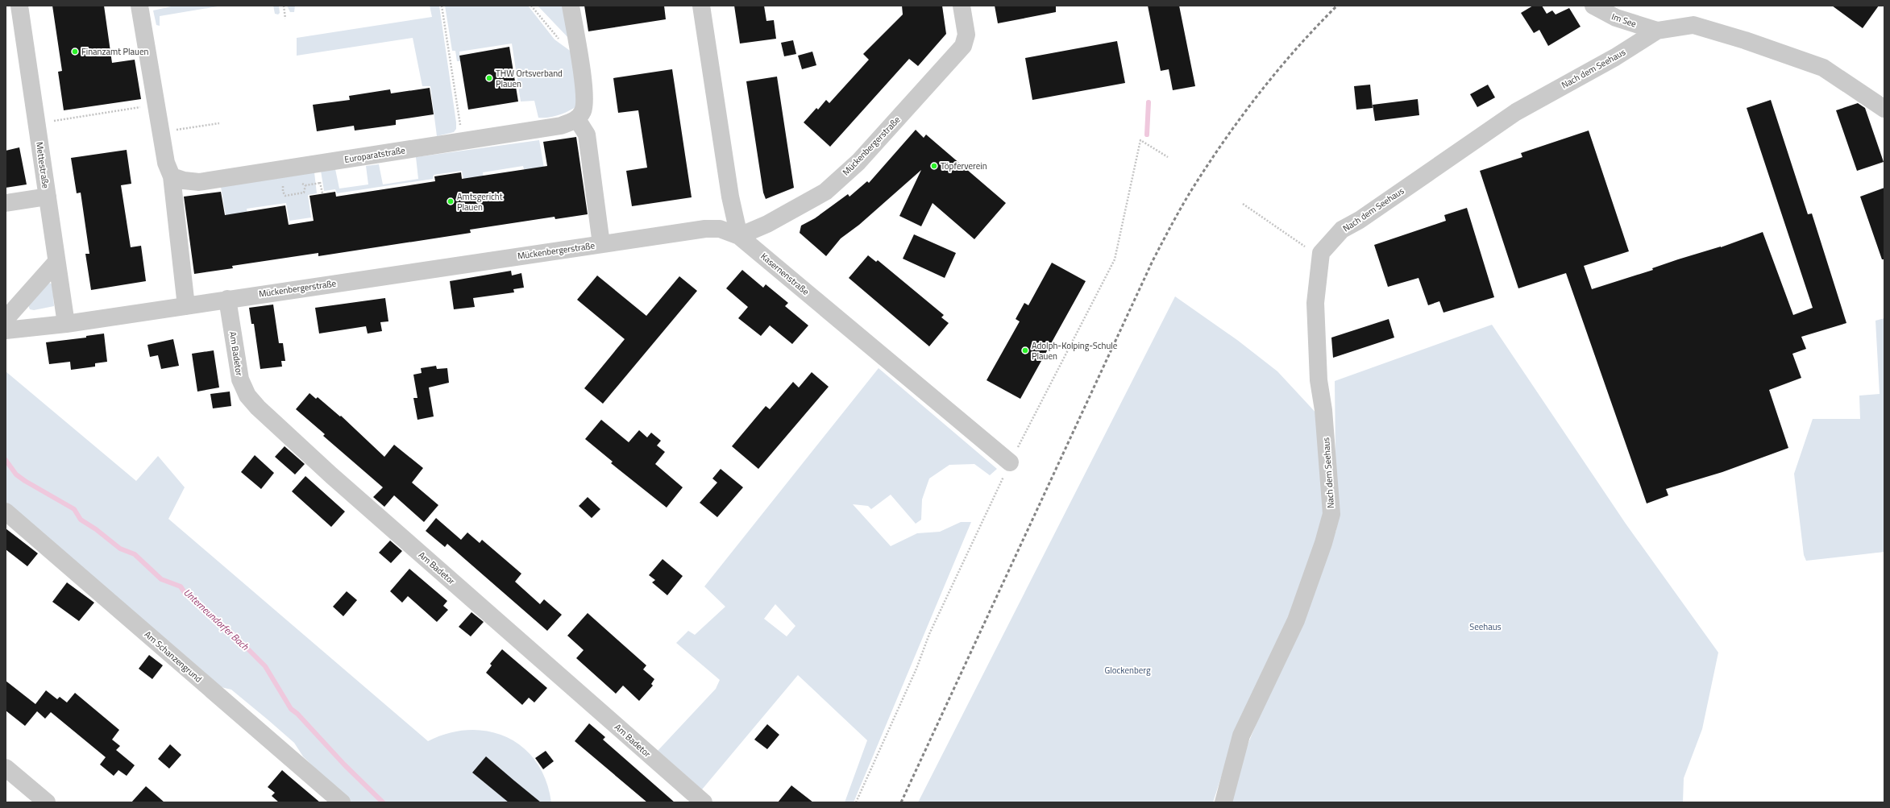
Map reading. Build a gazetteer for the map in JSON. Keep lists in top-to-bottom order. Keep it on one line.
{"streets":{"street":["Im See","Nach dem Seehaus","Mückenbergerstraße","Europaratstraße","Mettestraße","Kasernenstraße","Am Badetor","Am Schanzengrund"]},"crossings":[["Im See","Nach dem Seehaus"],["Mückenbergerstraße","Mettestraße"],["Mückenbergerstraße","Kasernenstraße"],["Mückenbergerstraße","Am Badetor"]],"water":["Unterneundorfer Bach"],"parks":["Seehaus","Glockenberg"],"places":["Finanzamt Plauen","THW Ortsverband Plauen","Töpferverein","Amtsgericht Plauen","Adolph-Kolping-Schule Plauen"]}
